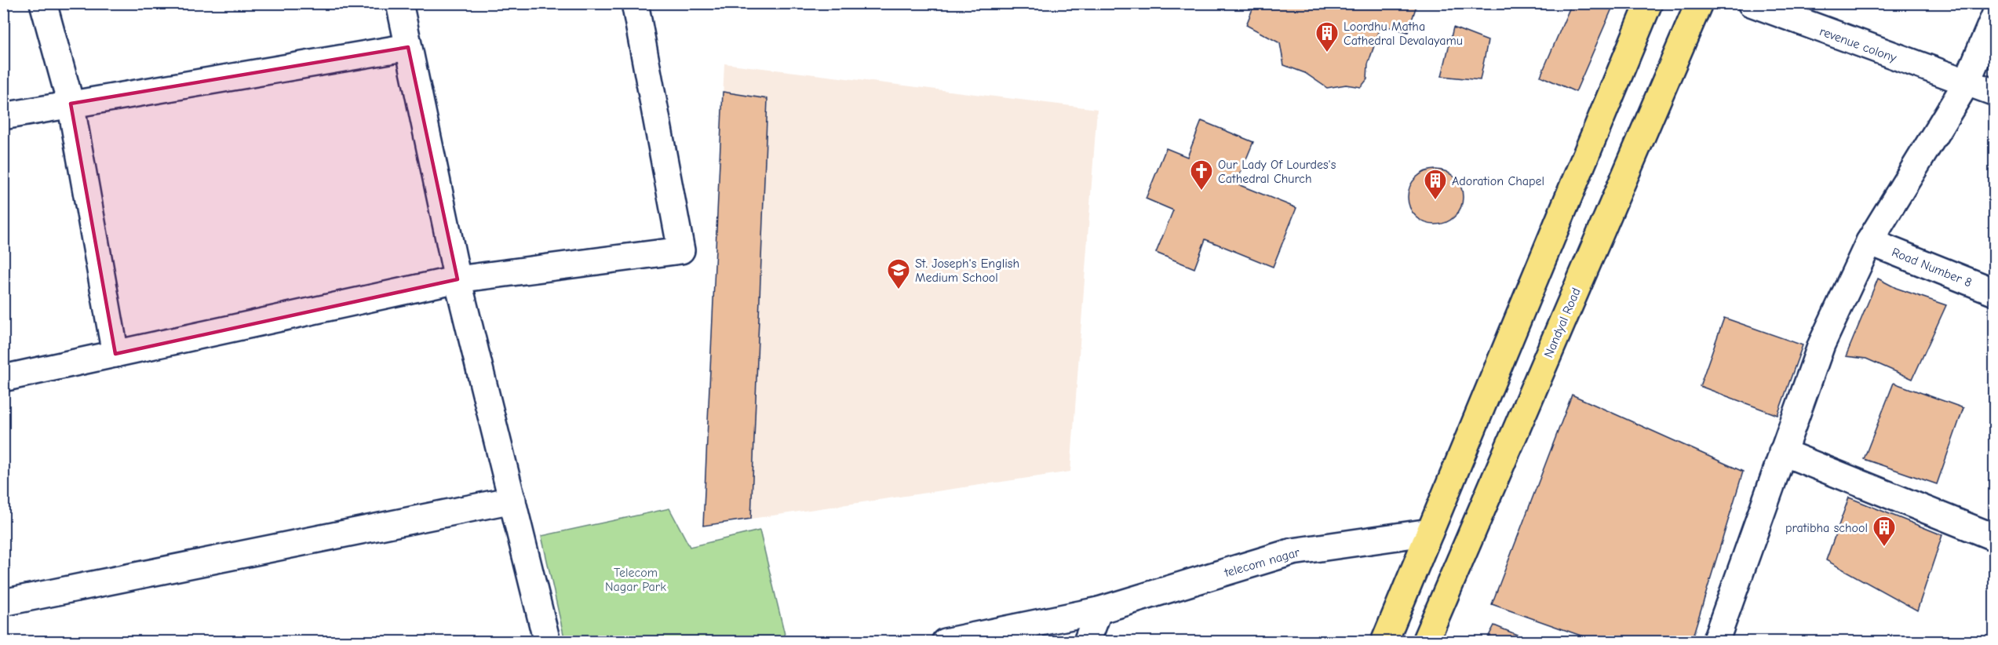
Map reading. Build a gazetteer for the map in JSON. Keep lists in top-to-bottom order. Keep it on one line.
{"streets":{"main road":["Nandyal Road"],"street":["revenue colony","Road Number 8","telecom nagar"]},"parks":["Telecom Nagar Park"],"places":{"building":["Loordhu Matha Cathedral Devalayamu","Adoration Chapel","pratibha school"],"church":["Our Lady Of Lourdes's Cathedral Church"],"school or university":["St. Joseph's English Medium School"]}}
